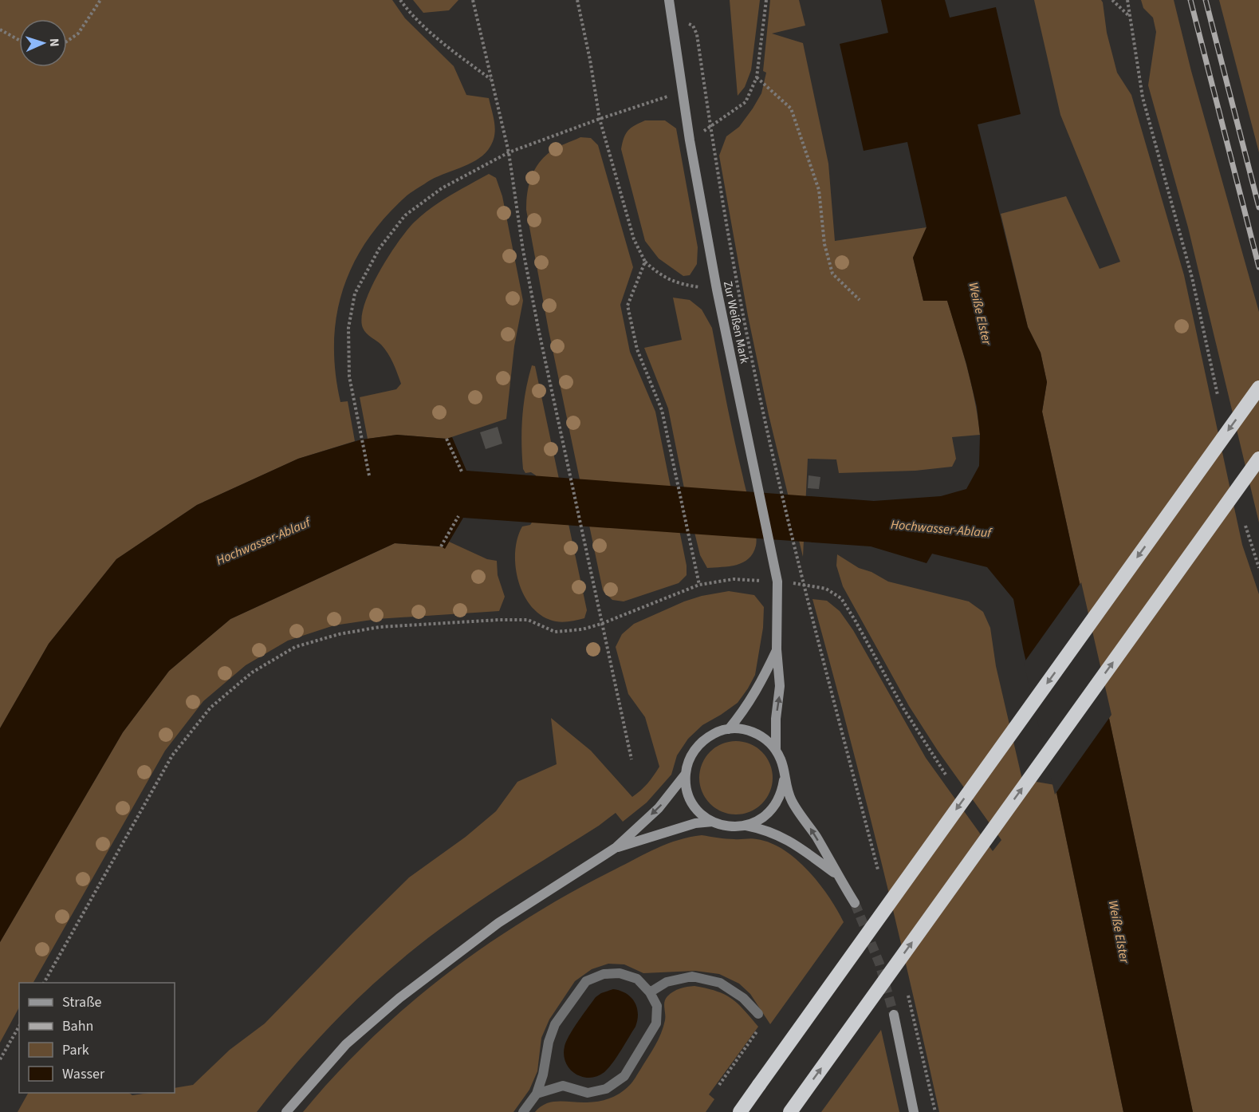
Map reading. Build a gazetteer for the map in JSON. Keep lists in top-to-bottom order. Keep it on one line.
{"streets":{"main road":["Zur Weißen Mark"]},"water":["Weiße Elster","Hochwasser-Ablauf"],"legend":["Straße","Bahn","Park","Wasser"],"north":"right"}
